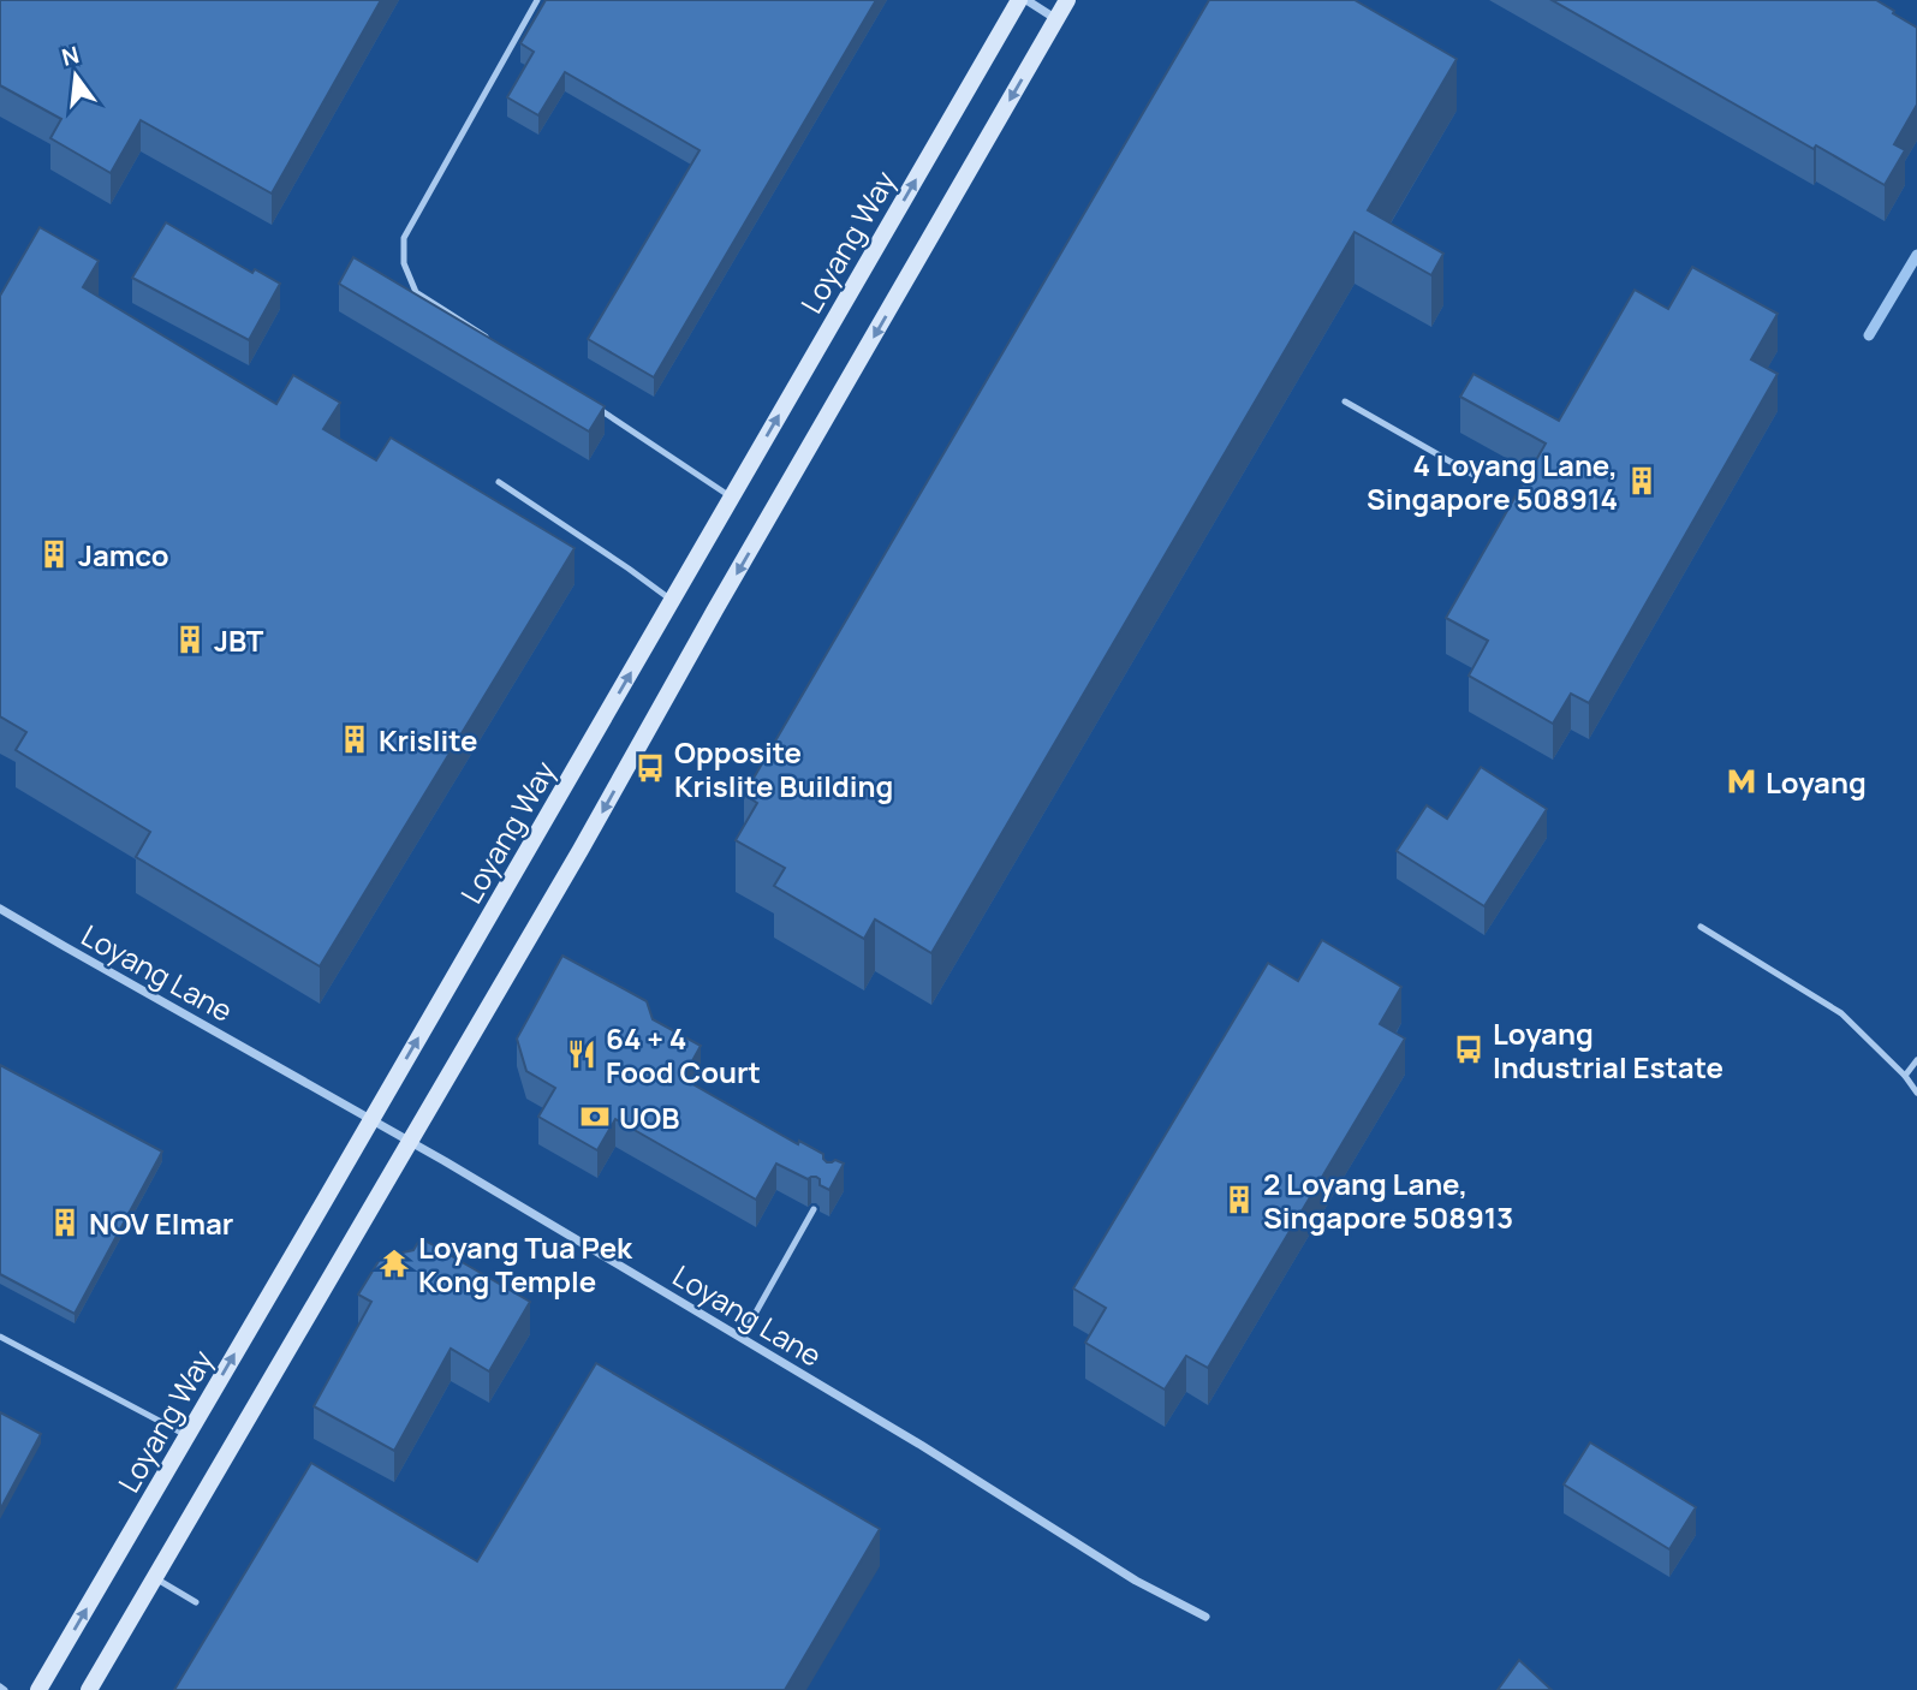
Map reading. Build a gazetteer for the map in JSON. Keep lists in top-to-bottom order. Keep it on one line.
{"streets":{"main road":["Loyang Way"],"street":["Loyang Lane"]},"crossings":[["Loyang Way","Loyang Lane"]],"places":{"building":["4 Loyang Lane, Singapore 508914","Jamco","JBT","Krislite","2 Loyang Lane, Singapore 508913","NOV Elmar"],"bus stop":["Opposite Krislite Building","Loyang Industrial Estate"],"metro station":["Loyang"],"restaurant":["64 + 4 Food Court"],"bank":["UOB"],"temple":["Loyang Tua Pek Kong Temple"]},"north":"top"}
